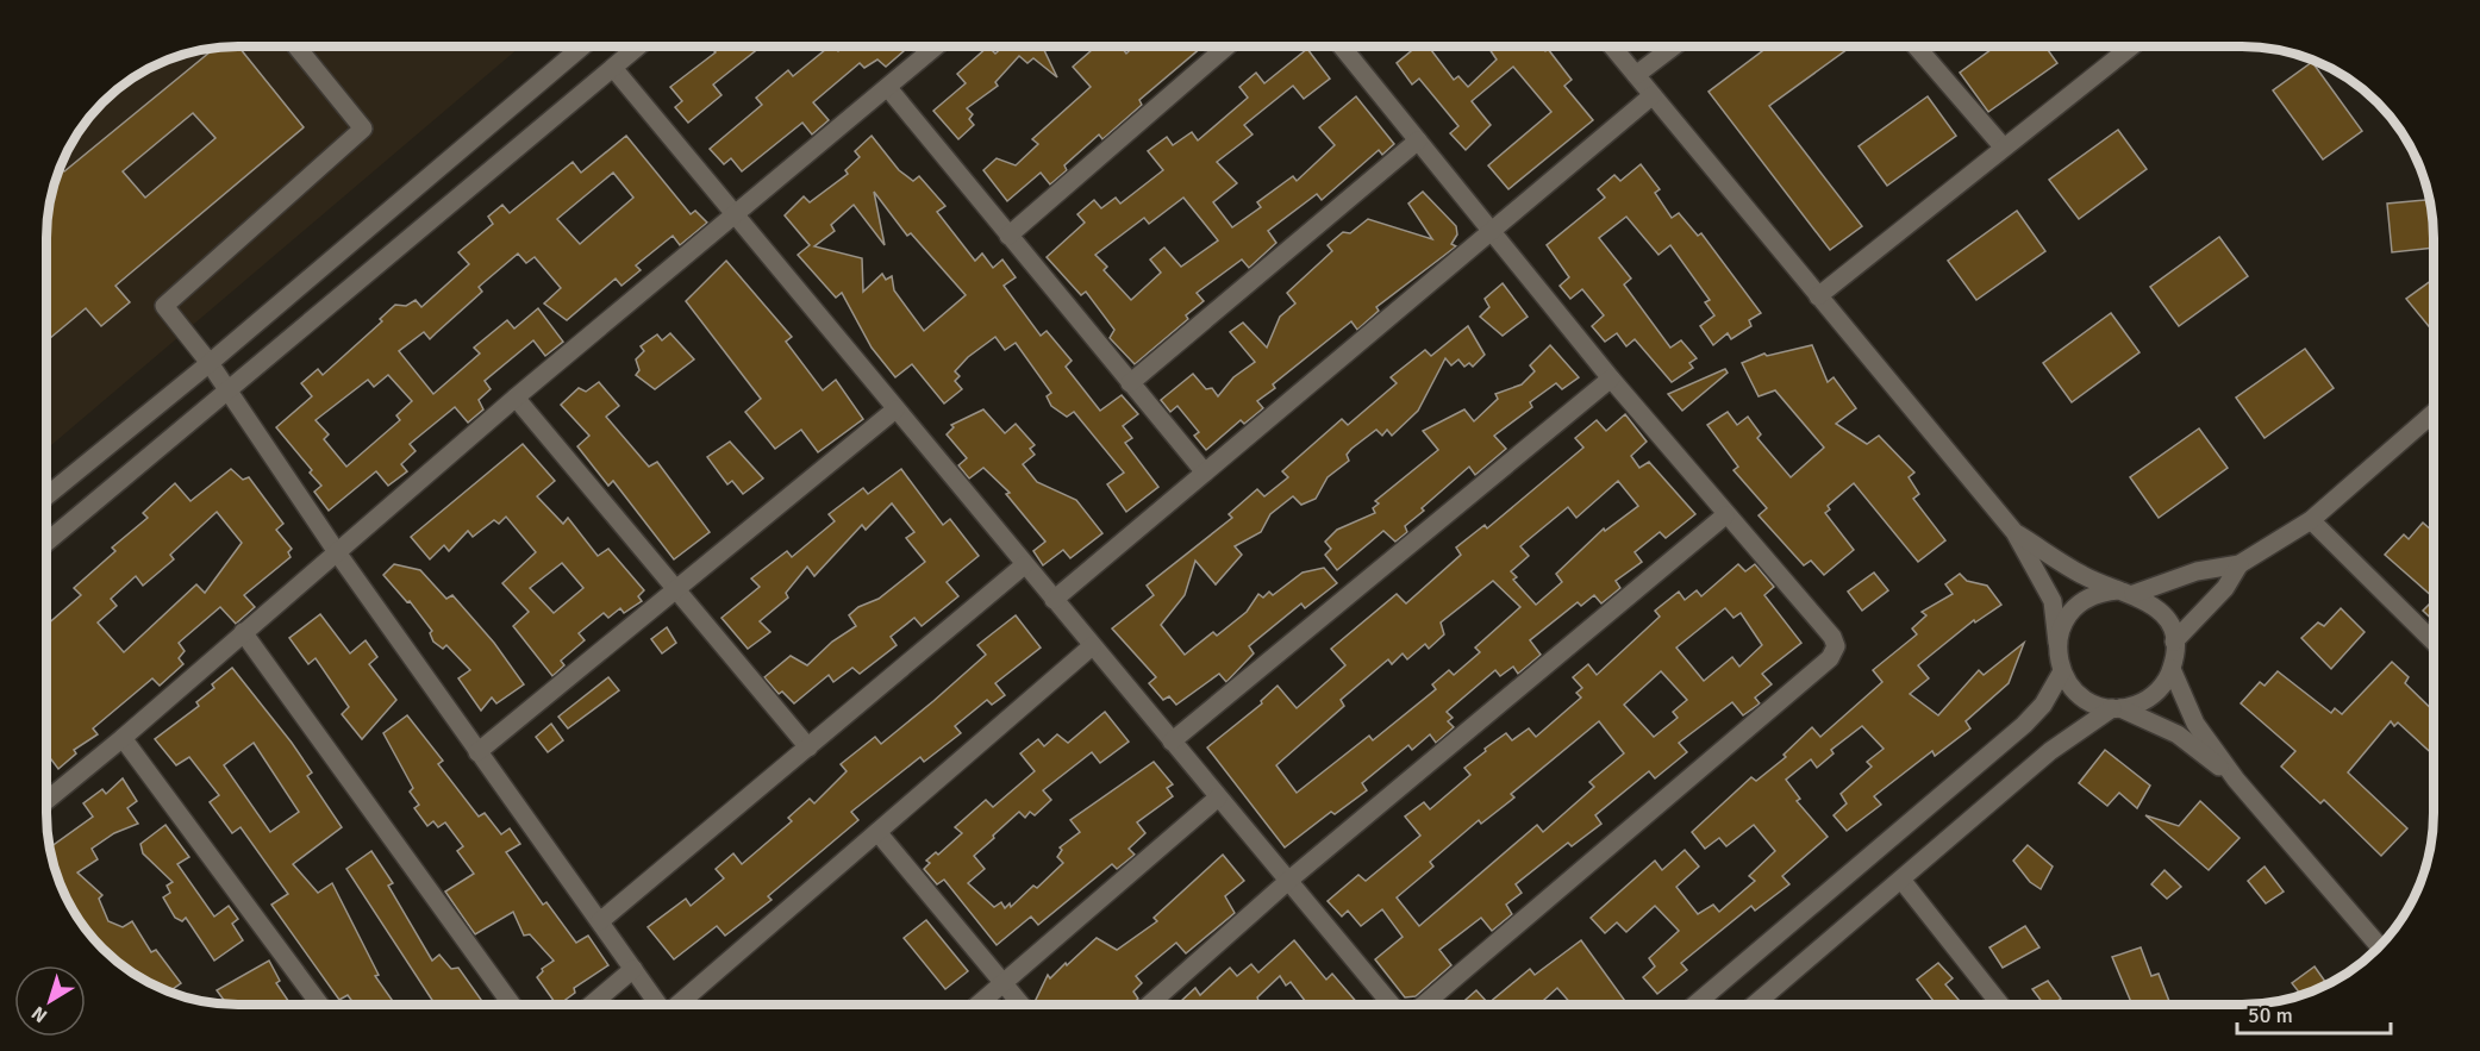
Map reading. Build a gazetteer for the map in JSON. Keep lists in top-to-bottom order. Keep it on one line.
{"scale_bar":"50 m","north":"bottom left"}
